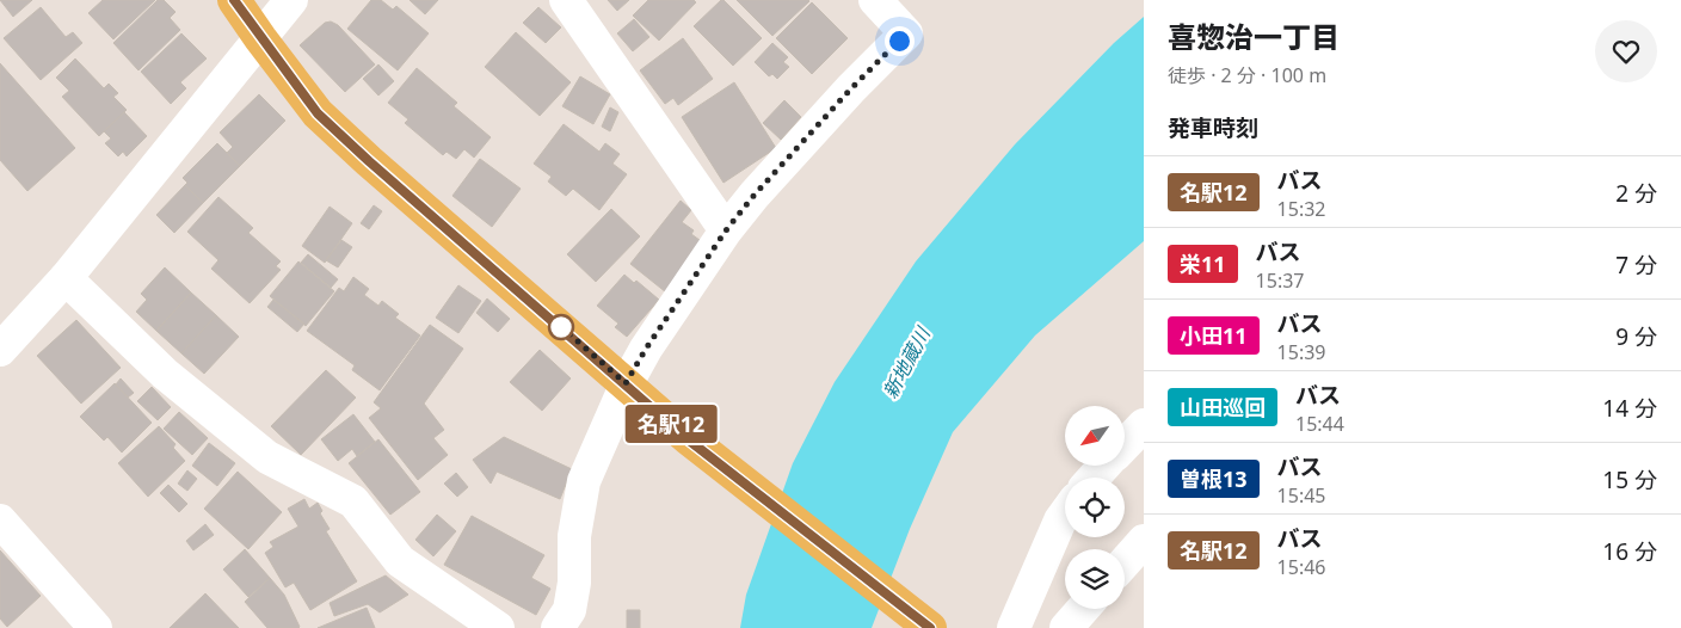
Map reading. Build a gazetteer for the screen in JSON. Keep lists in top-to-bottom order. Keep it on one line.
{"water":["新地蔵川"],"lines":["bus line 名駅12"],"north":"bottom left","page":{"on_map":"名駅12","heading":[["喜惣治一丁目","徒歩 · 2 分 · 100 m"],"発車時刻"],"list":[{"mark":"名駅12","name":"バス","note":"15:32","value":"2 分"},{"mark":"栄11","name":"バス","note":"15:37","value":"7 分"},{"mark":"小田11","name":"バス","note":"15:39","value":"9 分"},{"mark":"山田巡回","name":"バス","note":"15:44","value":"14 分"},{"mark":"曽根13","name":"バス","note":"15:45","value":"15 分"},{"mark":"名駅12","name":"バス","note":"15:46","value":"16 分"}]}}
